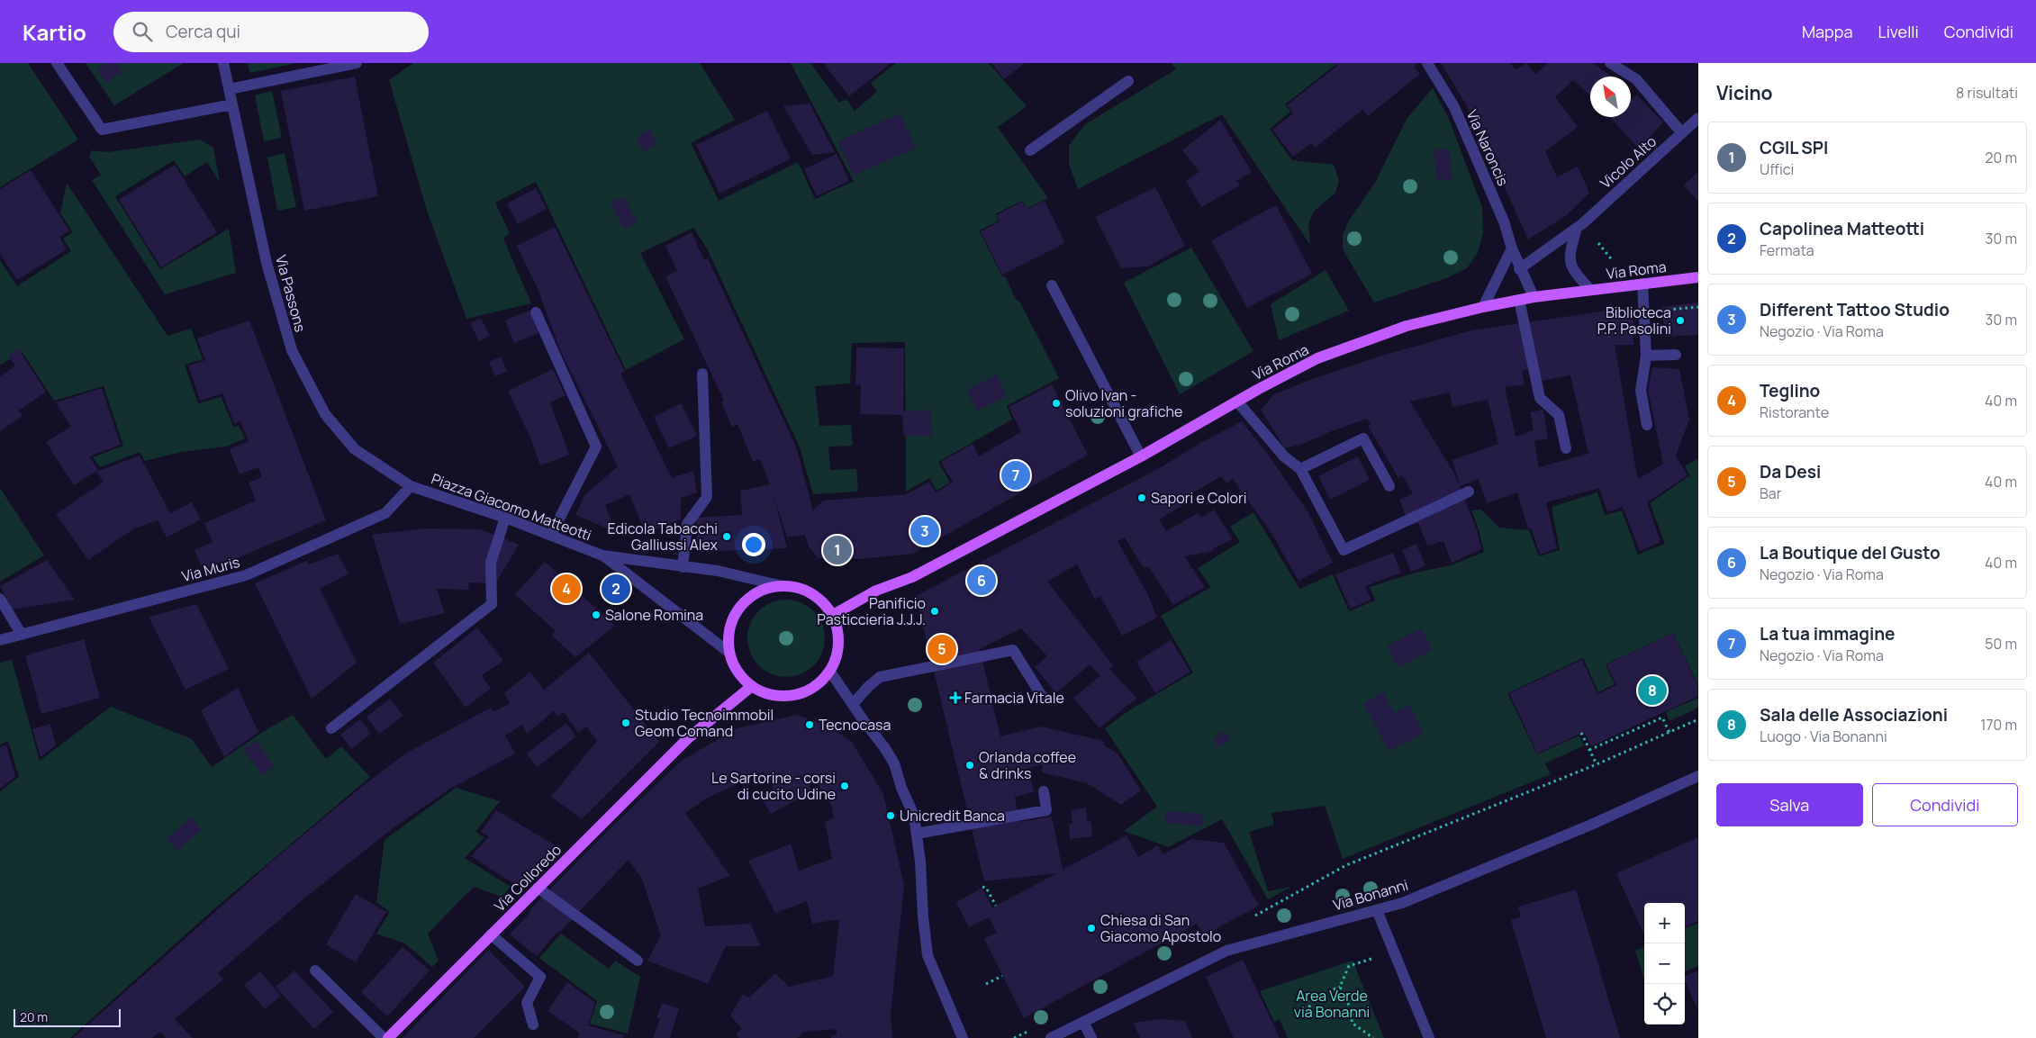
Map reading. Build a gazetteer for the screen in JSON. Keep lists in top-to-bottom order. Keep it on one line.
{"streets":{"main road":["Via Roma","Piazza Giacomo Matteotti","Via Colloredo"],"street":["Via Naroncis","Vicolo Alto","Via Passons","Via Muris","Via Bonanni"]},"crossings":[["Via Naroncis","Vicolo Alto"],["Via Naroncis","Via Roma"],["Via Roma","Piazza Giacomo Matteotti"],["Via Roma","Via Colloredo"],["Via Passons","Piazza Giacomo Matteotti"],["Via Passons","Via Muris"],["Piazza Giacomo Matteotti","Via Muris"],["Piazza Giacomo Matteotti","Via Colloredo"]],"parks":["Area Verde via Bonanni"],"places":{"other":["Biblioteca P.P. Pasolini","Olivo Ivan - soluzioni grafiche","Sapori e Colori","Edicola Tabacchi Galliussi Alex","Panificio Pasticcieria J.J.J.","Salone Romina","Studio Tecnoimmobil Geom Comand","Tecnocasa","Orlanda coffee & drinks","Le Sartorine - corsi di cucito Udine","Unicredit Banca","Chiesa di San Giacomo Apostolo"],"health":["Farmacia Vitale"]},"scale_bar":"20 m","north":"top left","page":{"header":"Kartio","search":"Cerca qui","nav":["Mappa","Livelli","Condividi"],"heading":["Vicino","8 risultati"],"list":[{"mark":"1","name":"CGIL SPI","note":"Uffici","value":"20 m"},{"mark":"2","name":"Capolinea Matteotti","note":"Fermata","value":"30 m"},{"mark":"3","name":"Different Tattoo Studio","note":"Negozio · Via Roma","value":"30 m"},{"mark":"4","name":"Teglino","note":"Ristorante","value":"40 m"},{"mark":"5","name":"Da Desi","note":"Bar","value":"40 m"},{"mark":"6","name":"La Boutique del Gusto","note":"Negozio · Via Roma","value":"40 m"},{"mark":"7","name":"La tua immagine","note":"Negozio · Via Roma","value":"50 m"},{"mark":"8","name":"Sala delle Associazioni","note":"Luogo · Via Bonanni","value":"170 m"}],"pins":["7","3","1","6","2","4","5","8"],"buttons":["Salva","Condividi"],"map_buttons":["+","−"],"scale":"20 m"}}
